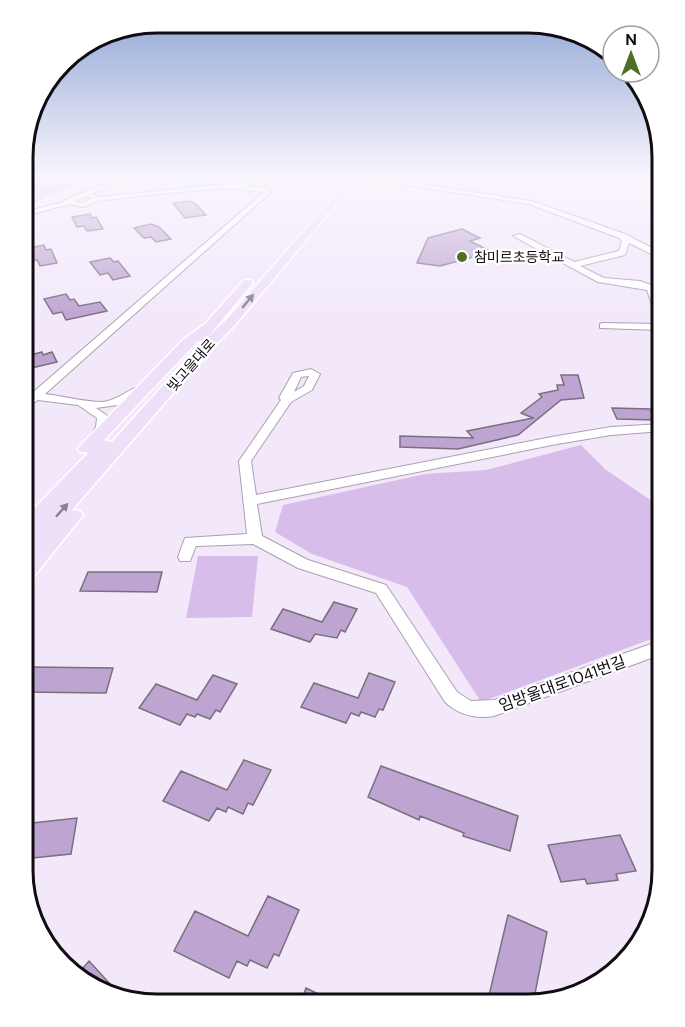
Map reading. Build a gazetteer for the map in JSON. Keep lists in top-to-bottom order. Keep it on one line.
{"streets":{"main road":["빛고을대로"],"street":["임방울대로1041번길"]},"places":["참미르초등학교"],"north":"top"}
